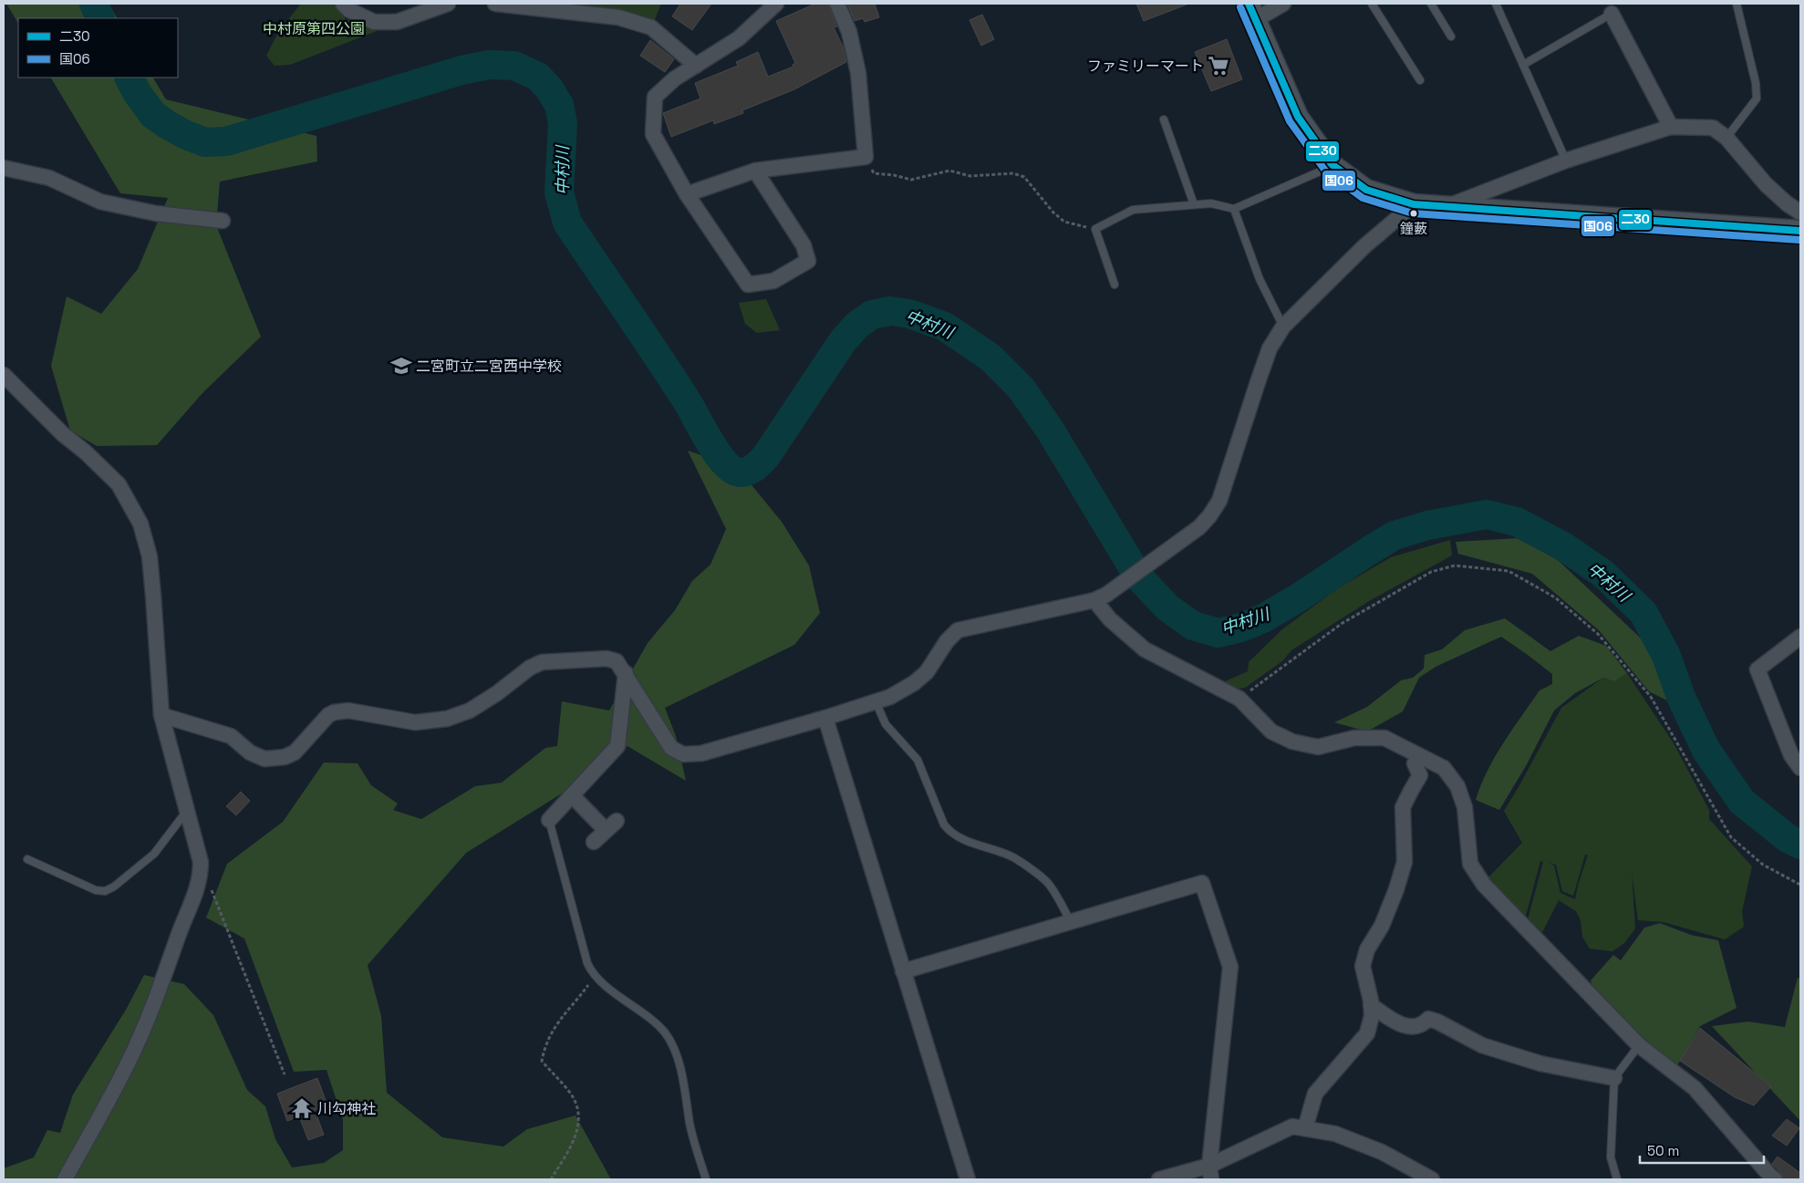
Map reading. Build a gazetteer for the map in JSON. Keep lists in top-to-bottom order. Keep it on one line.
{"water":["中村川"],"parks":["中村原第四公園"],"places":{"supermarket":["ファミリーマート"],"other":["鐘藪"],"school or university":["二宮町立二宮西中学校"],"temple":["川勾神社"]},"lines":["transit line 二30","transit line 国06"],"legend":["二30","国06"],"scale_bar":"50 m"}
